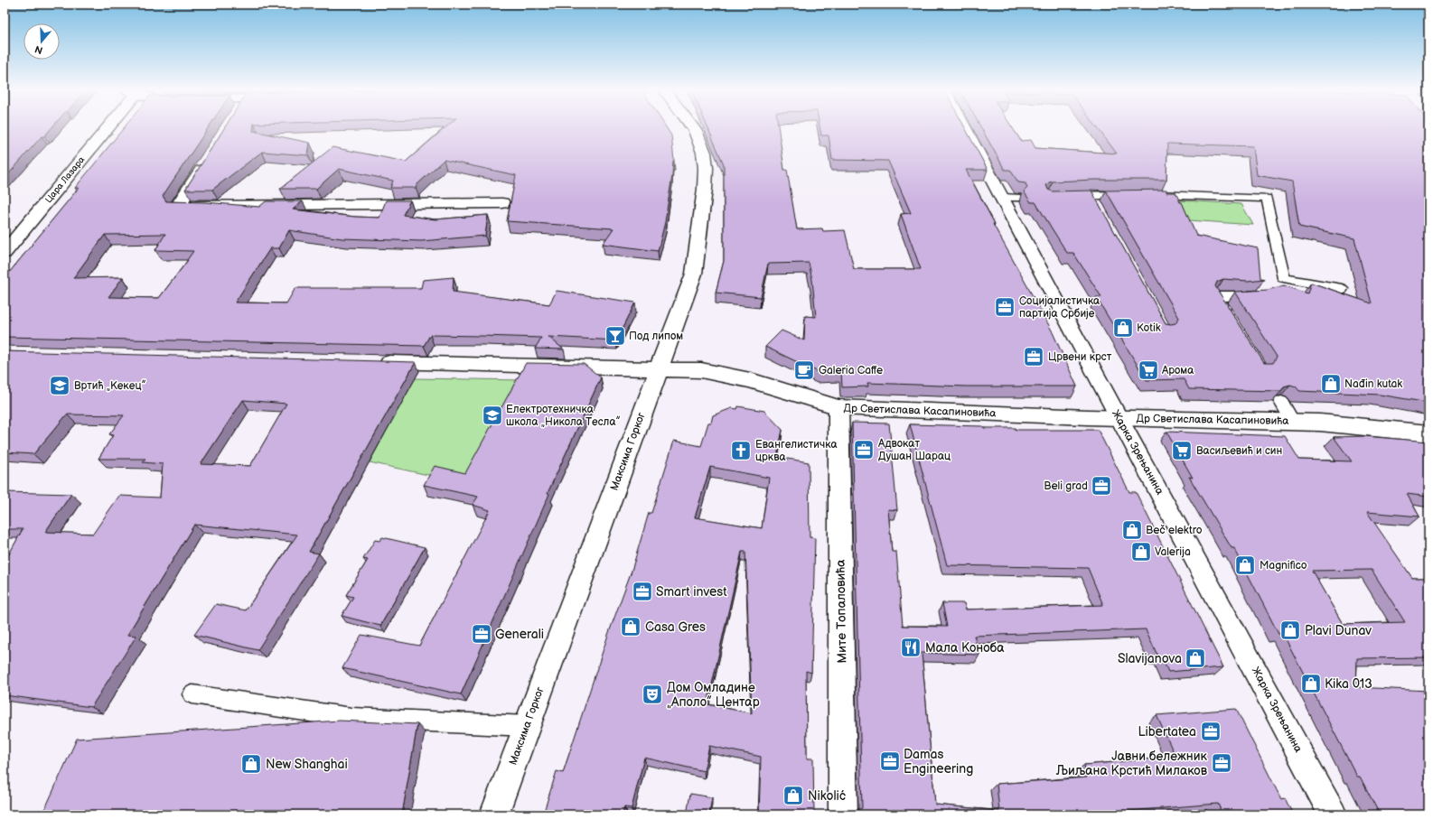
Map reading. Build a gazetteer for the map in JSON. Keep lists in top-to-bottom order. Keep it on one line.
{"streets":{"street":["Цара Лазара","Др Светислава Касапиновића","Максима Горког","Жарка Зрењанина","Мите Топаловића"]},"crossings":[["Др Светислава Касапиновића","Максима Горког"],["Др Светислава Касапиновића","Жарка Зрењанина"],["Др Светислава Касапиновића","Мите Топаловића"]],"places":{"office":["Социјалистичка партија Србије","Црвени крст","Адвокат Душан Шарац","Beli grad","Smart invest","Generali","Libertatea","Damas Engineering","Јавни бележник Љиљана Крстић Милаков"],"shop":["Kotik","Nađin kutak","Beč elektro","Valerija","Magnifico","Casa Gres","Plavi Dunav","Slavijanova","Kika 013","New Shanghai","Nikolić"],"bar":["Под липом"],"cafe":["Galeria Caffe"],"supermarket":["Арома","Васиљевић и син"],"school or university":["Вртић „Кекец”","Електротехничка школа „Никола Тесла”"],"church":["Евангелистичка црква"],"restaurant":["Мала Коноба"],"theatre":["Дом Омладине „Аполо” Центар"]},"north":"bottom"}
